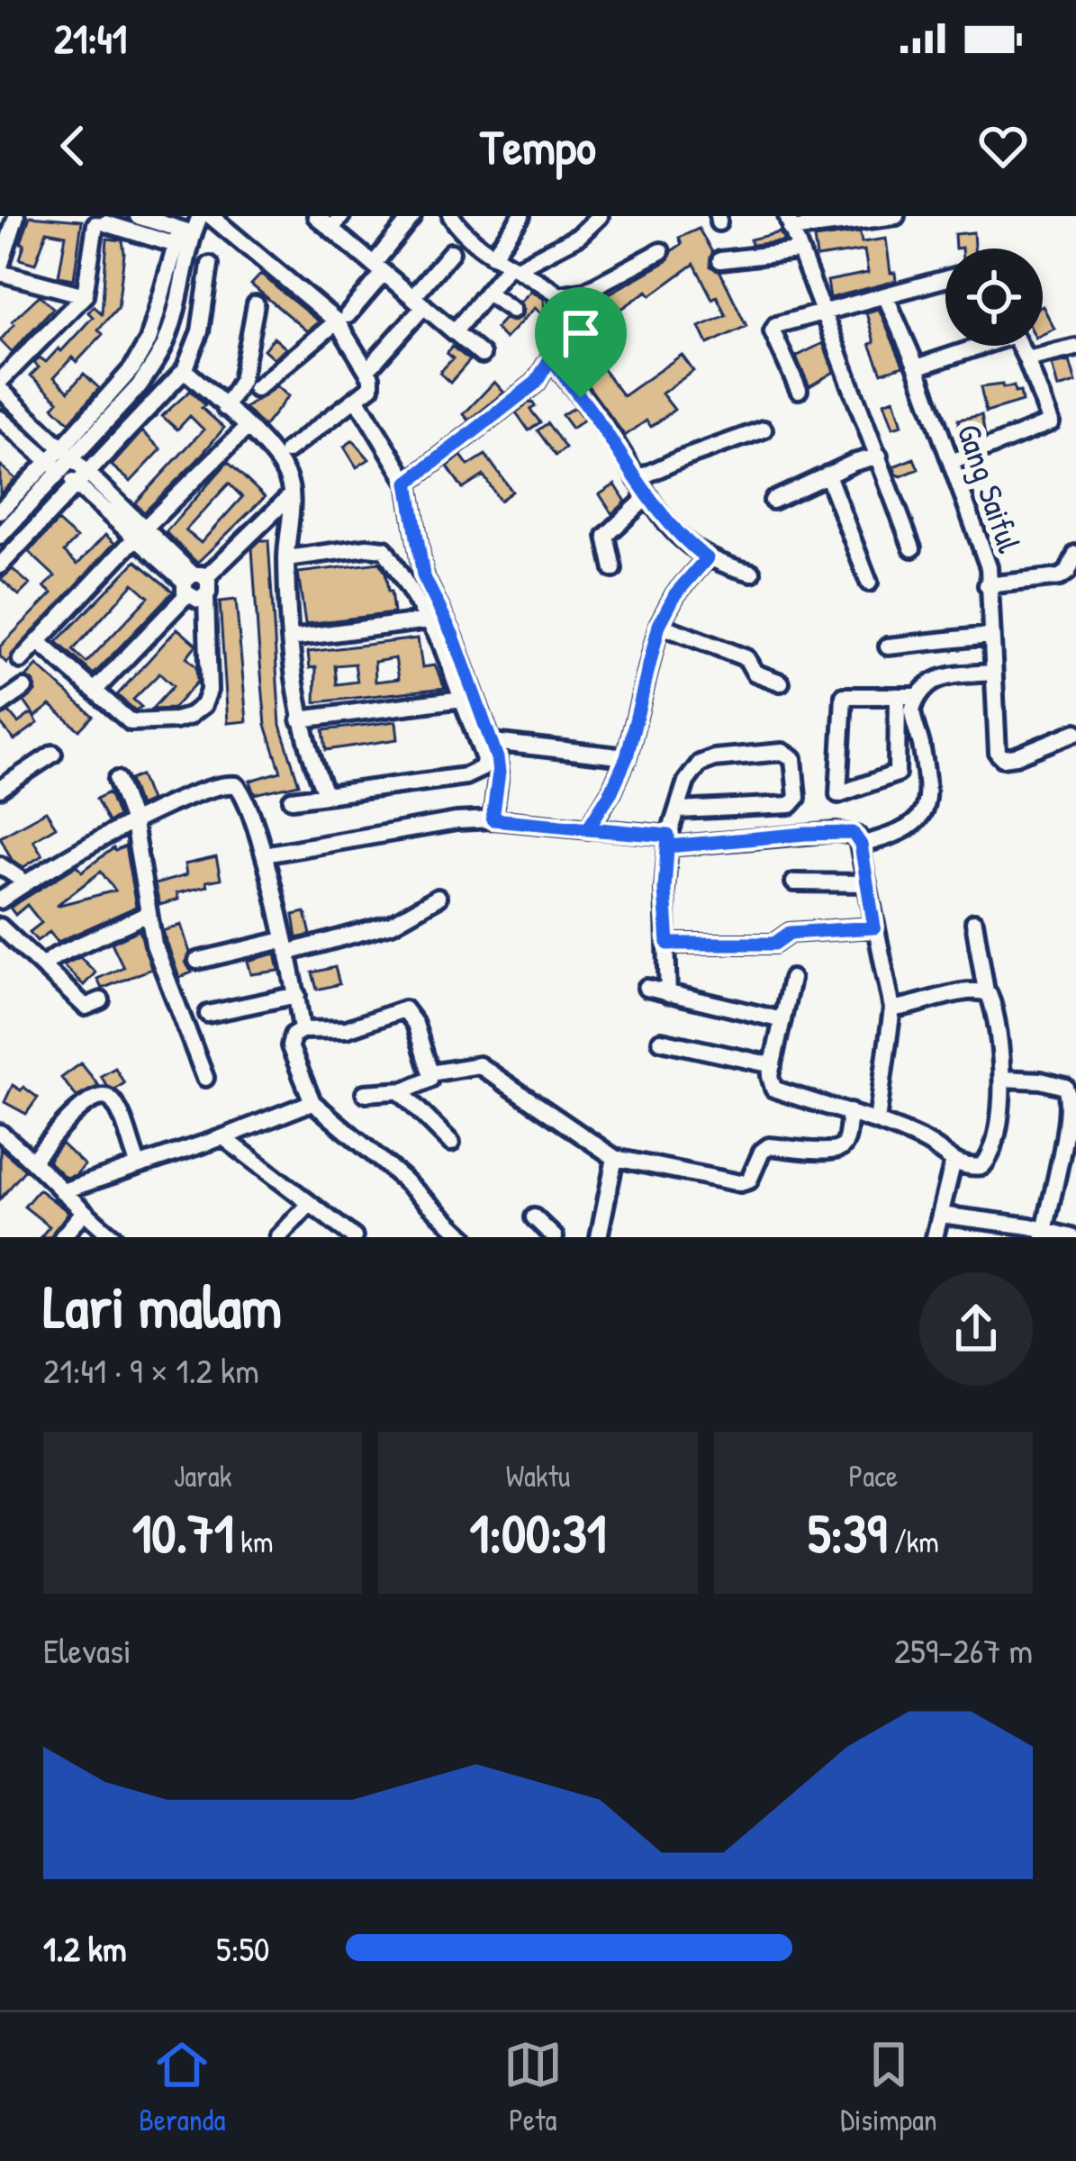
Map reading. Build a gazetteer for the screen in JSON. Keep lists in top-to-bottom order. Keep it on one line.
{"streets":{"street":["Gang Saiful"]},"page":{"status":"21:41","header":"Tempo","heading":["Lari malam","21:41 · 9 × 1.2 km"],"stats":[["Jarak","10.71 km"],["Waktu","1:00:31"],["Pace","5:39 /km"]],"chart":["Elevasi","259–267 m"],"list":[{"name":"1.2 km","note":"5:50"}],"tabs":["Beranda","Peta","Disimpan"]}}
